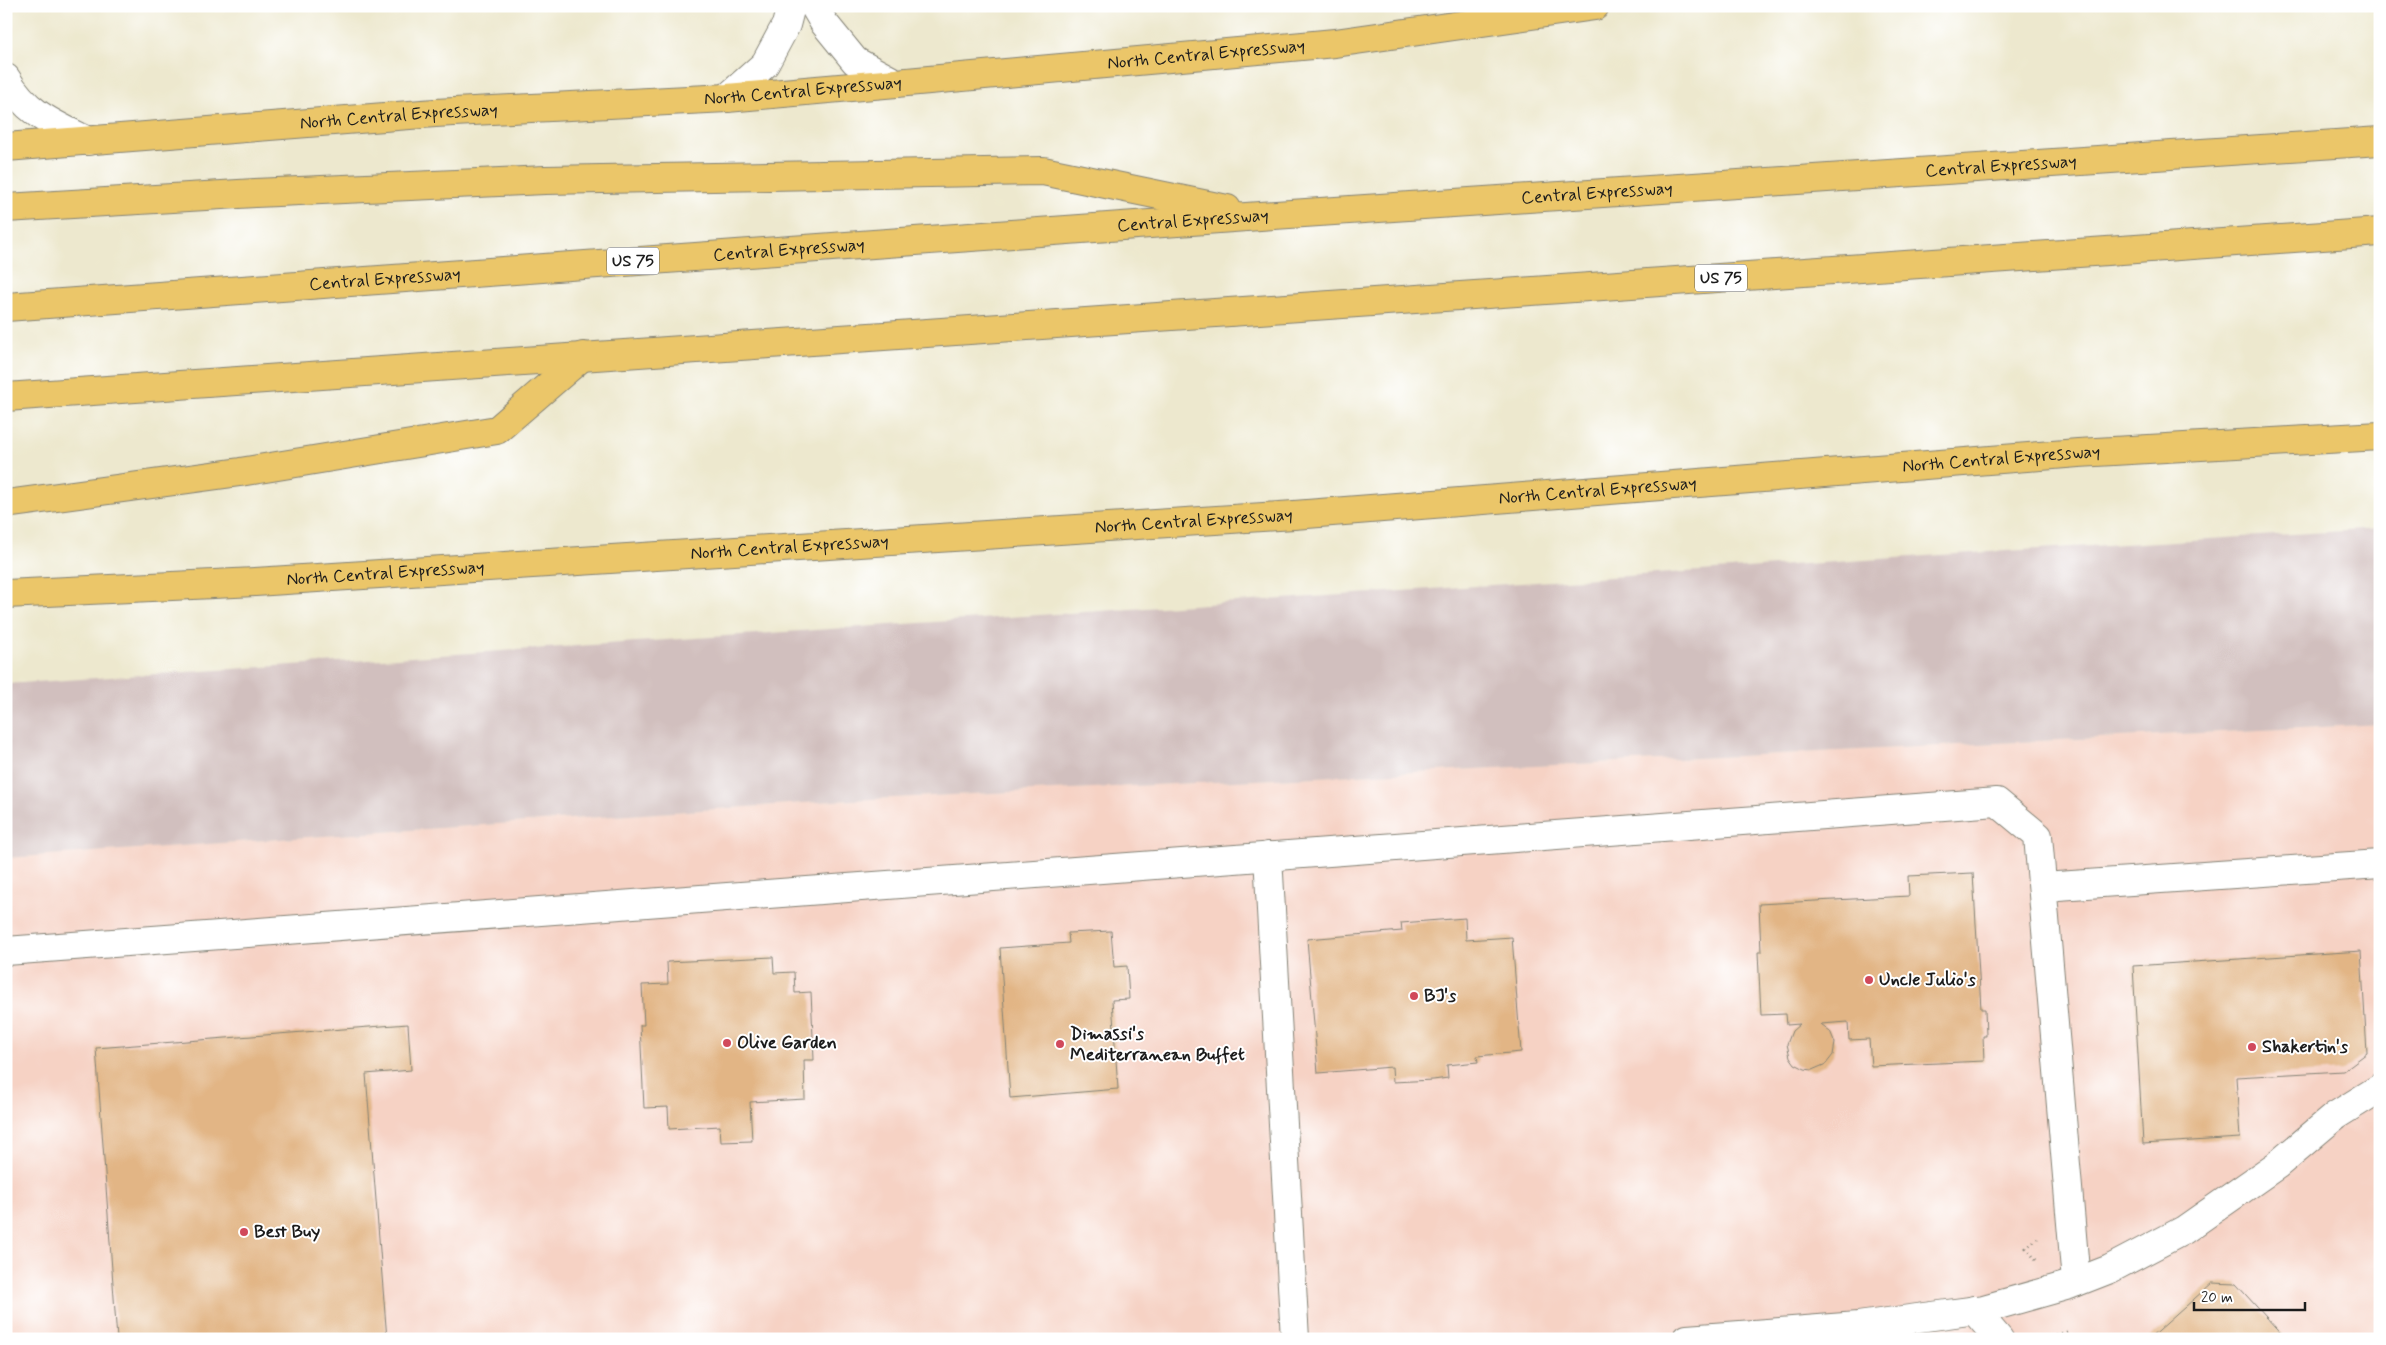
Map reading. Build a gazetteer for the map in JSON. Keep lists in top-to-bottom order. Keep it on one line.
{"streets":{"main road":["North Central Expressway","Central Expressway","US 75"]},"places":["Uncle Julio's","BJ's","Olive Garden","Dimassi's Mediterranean Buffet","Shakertin's","Best Buy"],"scale_bar":"20 m"}
